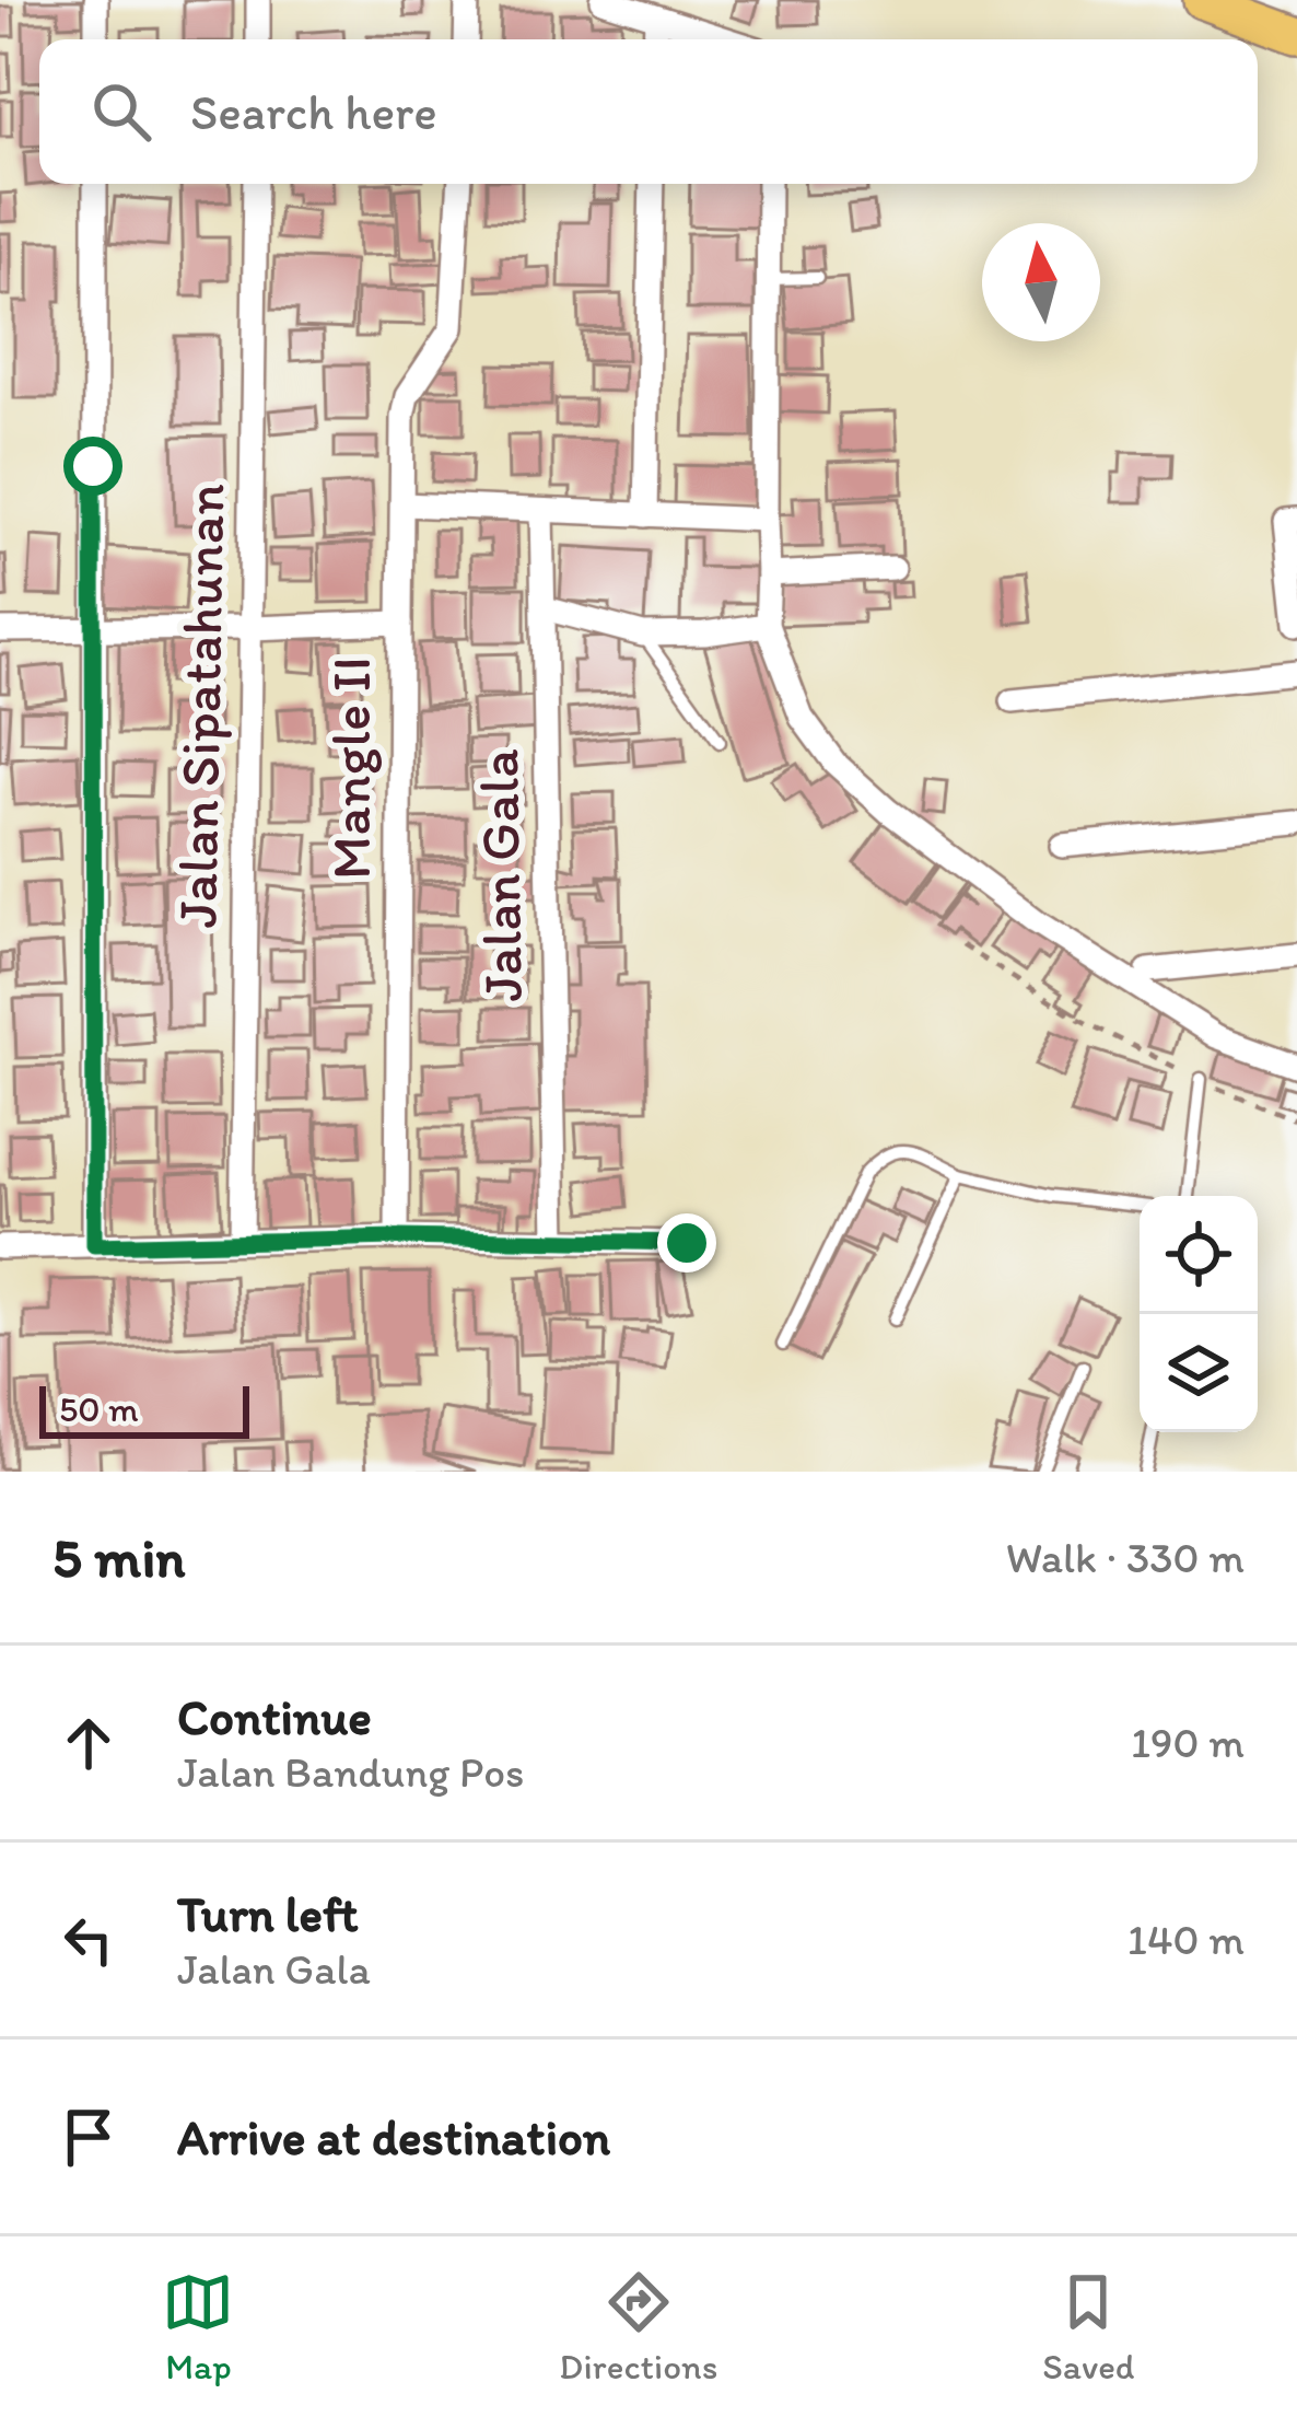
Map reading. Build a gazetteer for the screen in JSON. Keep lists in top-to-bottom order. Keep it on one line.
{"streets":{"street":["Jalan Sipatahunan","Mangle II","Jalan Gala"]},"crossings":[["Jalan Sipatahunan","Mangle II"]],"scale_bar":"50 m","north":"top","page":{"search":"Search here","scale":"50 m","heading":["5 min","Walk · 330 m"],"list":[["Continue","Jalan Bandung Pos","190 m"],["Turn left","Jalan Gala","140 m"],"Arrive at destination"],"nav":["Map","Directions","Saved"]}}
